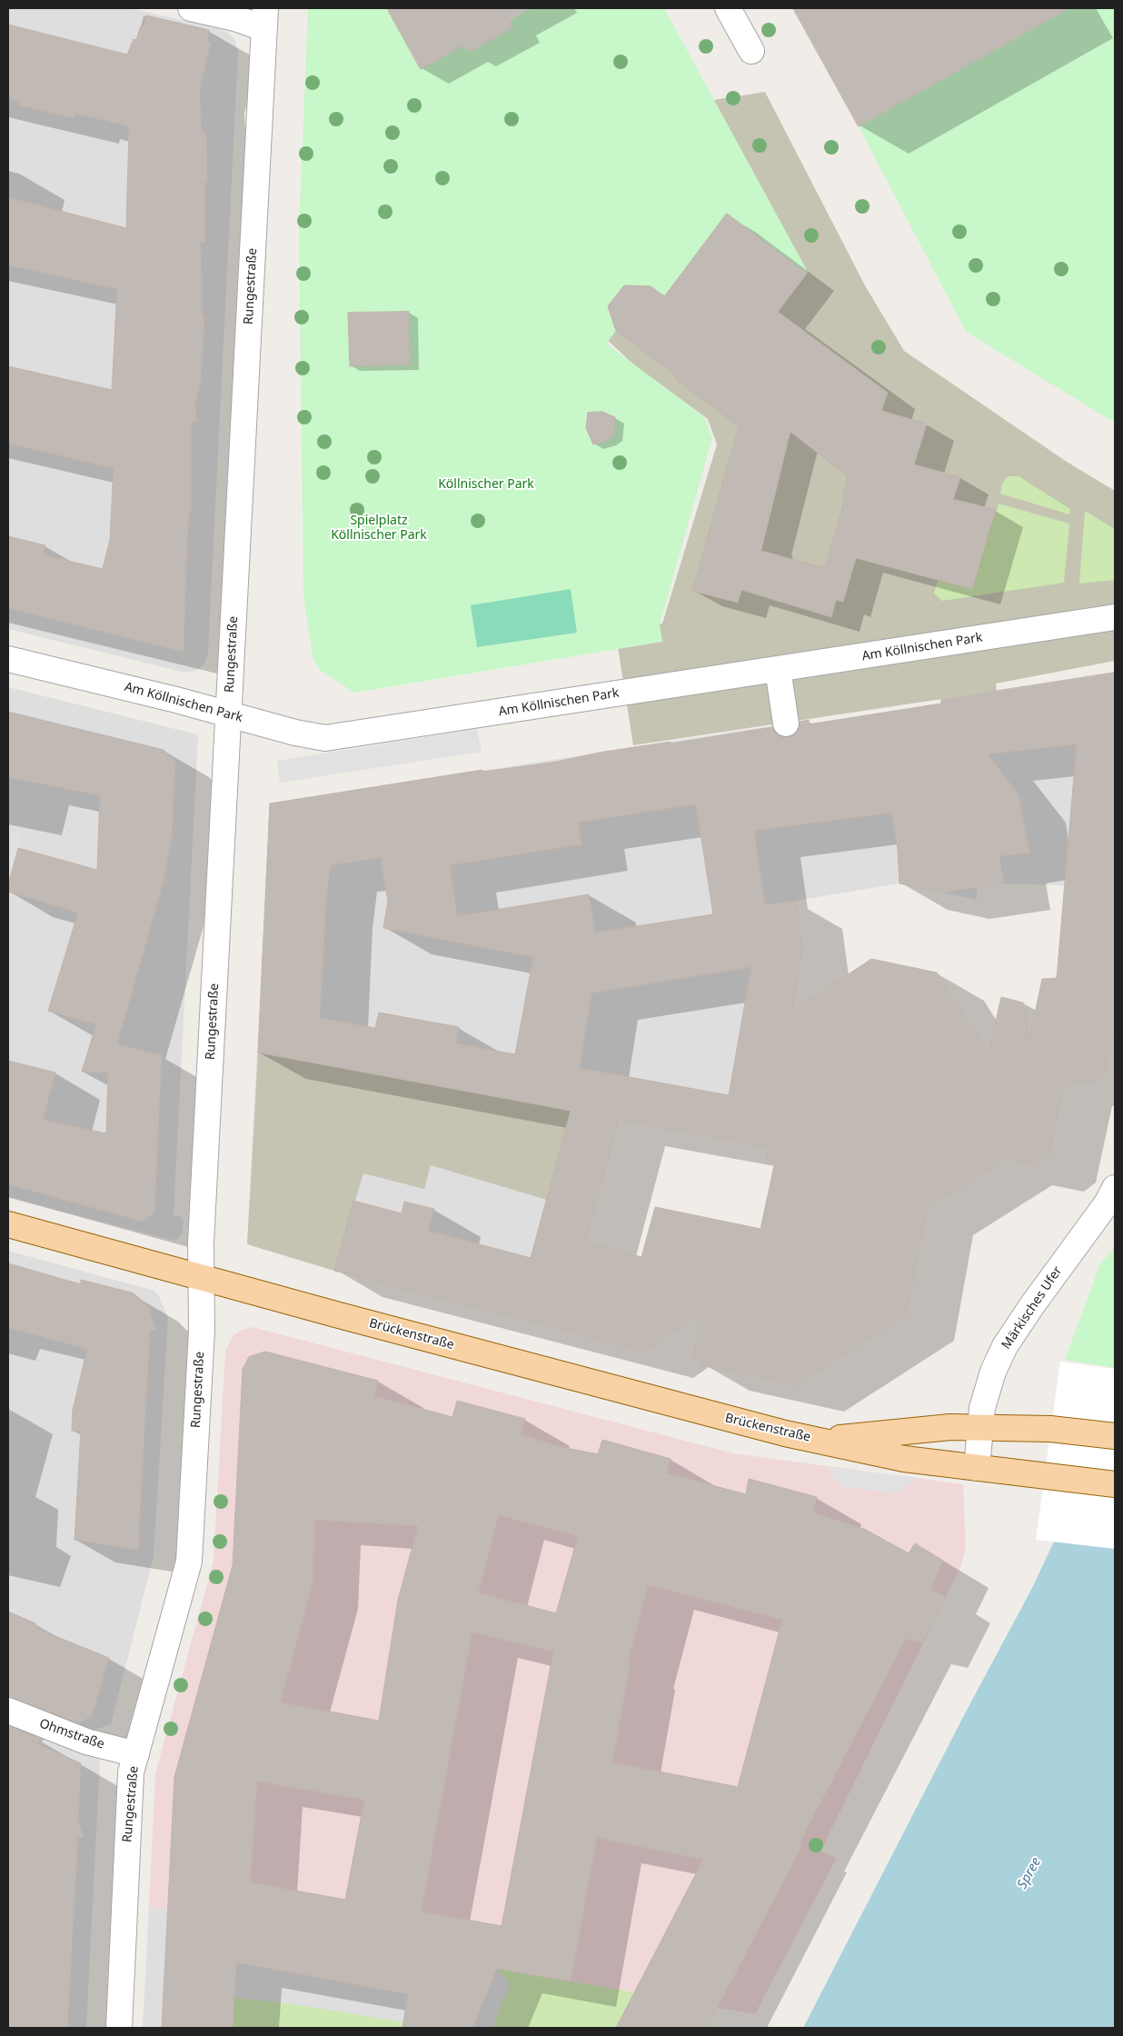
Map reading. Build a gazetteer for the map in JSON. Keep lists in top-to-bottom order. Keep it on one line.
{"streets":{"main road":["Brückenstraße"],"street":["Rungestraße","Am Köllnischen Park","Märkisches Ufer","Ohmstraße"]},"crossings":[["Rungestraße","Am Köllnischen Park"],["Rungestraße","Brückenstraße"],["Rungestraße","Ohmstraße"],["Märkisches Ufer","Brückenstraße"]],"water":["Spree"],"parks":["Köllnischer Park","Spielplatz Köllnischer Park"]}
